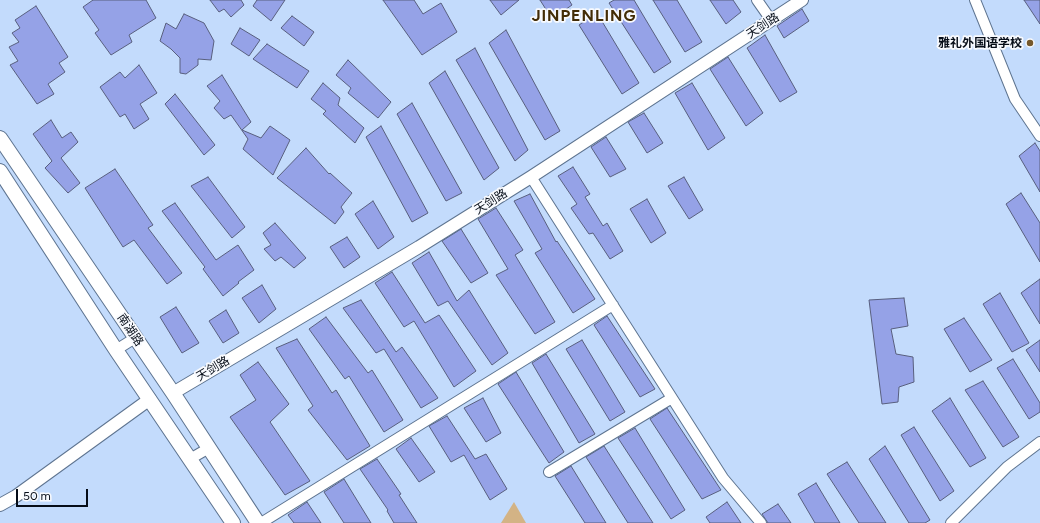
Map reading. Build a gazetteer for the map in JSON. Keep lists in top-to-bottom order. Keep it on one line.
{"streets":{"main road":["南湖路"],"street":["天剑路"]},"crossings":[["天剑路","南湖路"]],"districts":["JINPENLING"],"places":["雅礼外国语学校"],"scale_bar":"50 m"}
